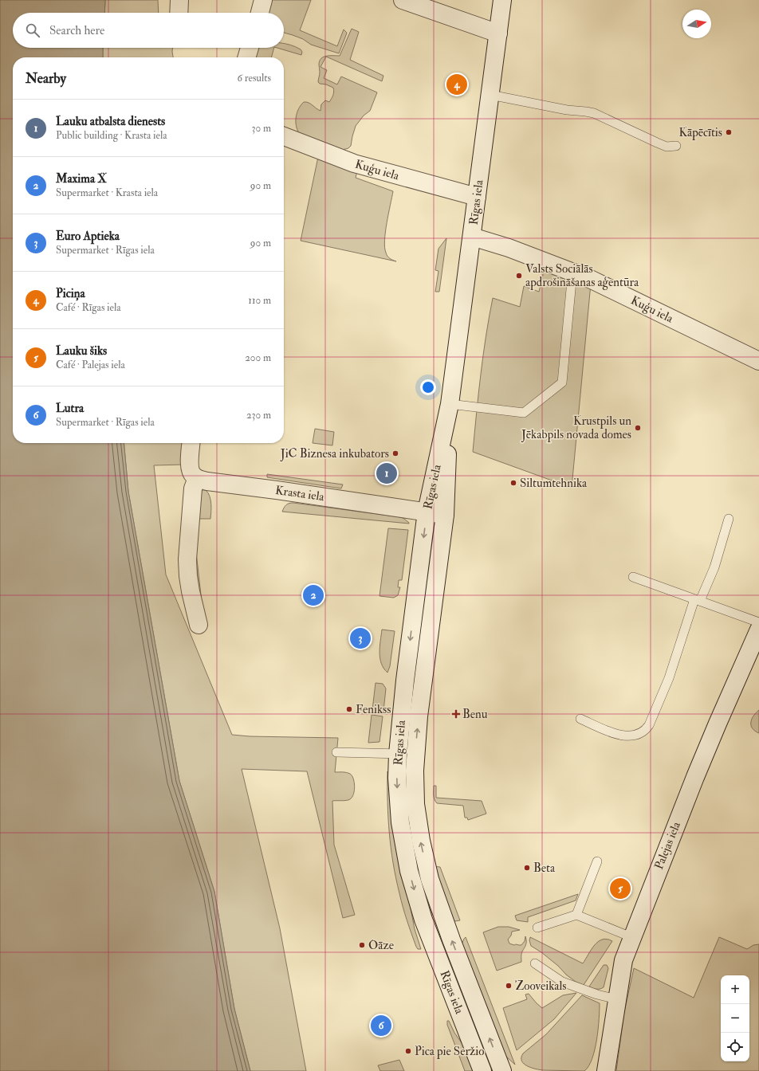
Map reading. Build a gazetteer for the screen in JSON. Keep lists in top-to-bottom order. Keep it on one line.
{"streets":{"main road":["Kuģu iela","Rīgas iela","Krasta iela","Palejas iela"]},"crossings":[["Kuģu iela","Rīgas iela"],["Rīgas iela","Krasta iela"]],"places":{"other":["Kāpēcītis","Valsts Sociālās apdrošināšanas aģentūra","Krustpils un Jēkabpils novada domes","JiC Biznesa inkubators","Siltumtehnika","Fenikss","Beta","Oāze","Zooveikals","Pica pie Seržio"],"health":["Benu"]},"north":"right","page":{"search":"Search here","heading":["Nearby","6 results"],"pins":["4","1","2","3","5","6"],"list":[{"mark":"1","name":"Lauku atbalsta dienests","note":"Public building · Krasta iela","value":"30 m"},{"mark":"2","name":"Maxima X","note":"Supermarket · Krasta iela","value":"90 m"},{"mark":"3","name":"Euro Aptieka","note":"Supermarket · Rīgas iela","value":"90 m"},{"mark":"4","name":"Piciņa","note":"Café · Rīgas iela","value":"110 m"},{"mark":"5","name":"Lauku šiks","note":"Café · Palejas iela","value":"200 m"},{"mark":"6","name":"Lutra","note":"Supermarket · Rīgas iela","value":"230 m"}],"map_buttons":["+","−"]}}
